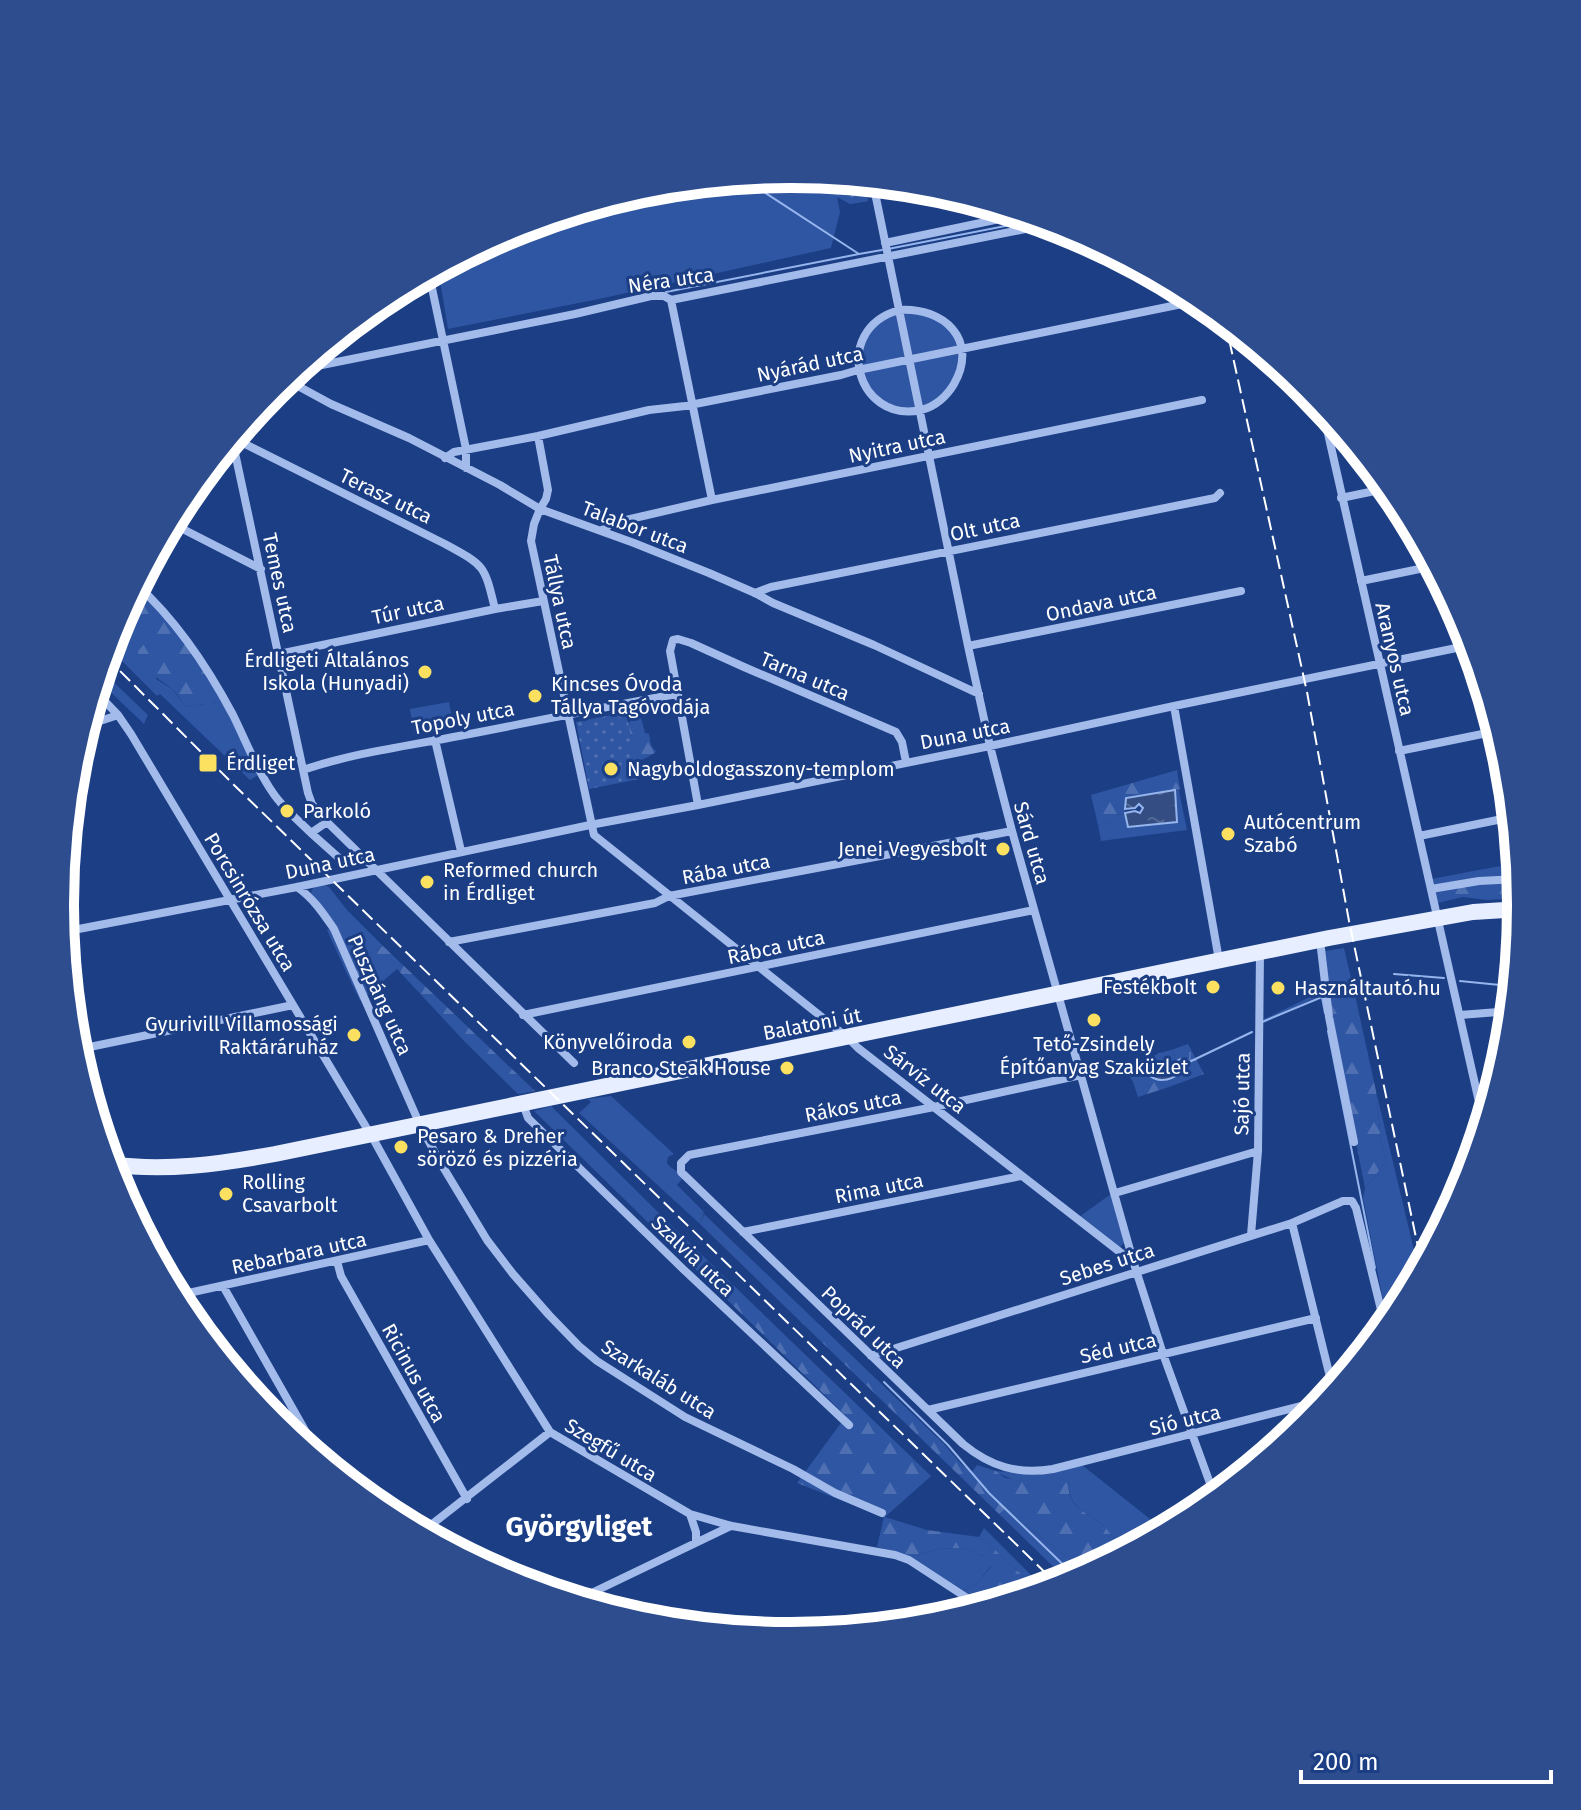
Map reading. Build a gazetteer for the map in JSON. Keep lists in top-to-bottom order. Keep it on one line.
{"streets":{"main road":["Balatoni út"],"street":["Néra utca","Nyárád utca","Nyitra utca","Terasz utca","Talabor utca","Olt utca","Temes utca","Tállya utca","Ondava utca","Túr utca","Aranyos utca","Tarna utca","Topoly utca","Duna utca","Sárd utca","Rába utca","Porcsinrózsa utca","Rábca utca","Puszpáng utca","Sárvíz utca","Sajó utca","Rákos utca","Rima utca","Rebarbara utca","Szalvia utca","Sebes utca","Poprád utca","Séd utca","Ricinus utca","Szarkaláb utca","Sió utca","Szegfű utca"]},"crossings":[["Néra utca","Sárd utca"],["Nyárád utca","Talabor utca"],["Nyárád utca","Tállya utca"],["Nyárád utca","Sárd utca"],["Nyitra utca","Talabor utca"],["Nyitra utca","Sárd utca"],["Terasz utca","Túr utca"],["Talabor utca","Olt utca"],["Talabor utca","Tállya utca"],["Talabor utca","Sárd utca"],["Olt utca","Sárd utca"],["Temes utca","Túr utca"],["Temes utca","Topoly utca"],["Temes utca","Duna utca"],["Tállya utca","Túr utca"],["Tállya utca","Topoly utca"],["Tállya utca","Duna utca"],["Tállya utca","Sárvíz utca"],["Ondava utca","Sárd utca"],["Aranyos utca","Duna utca"],["Aranyos utca","Balatoni út"],["Tarna utca","Topoly utca"],["Tarna utca","Duna utca"],["Duna utca","Sárd utca"],["Duna utca","Porcsinrózsa utca"],["Duna utca","Puszpáng utca"],["Duna utca","Sárvíz utca"],["Sárd utca","Rába utca"],["Sárd utca","Rábca utca"],["Sárd utca","Balatoni út"],["Sárd utca","Sárvíz utca"],["Sárd utca","Rákos utca"],["Sárd utca","Sebes utca"],["Sárd utca","Séd utca"],["Sárd utca","Sió utca"],["Rába utca","Sárvíz utca"],["Porcsinrózsa utca","Balatoni út"],["Porcsinrózsa utca","Szegfű utca"],["Rábca utca","Sárvíz utca"],["Puszpáng utca","Balatoni út"],["Puszpáng utca","Szarkaláb utca"],["Balatoni út","Sárvíz utca"],["Balatoni út","Sajó utca"],["Balatoni út","Szalvia utca"],["Balatoni út","Szarkaláb utca"],["Balatoni út","Szegfű utca"],["Sárvíz utca","Rákos utca"],["Sárvíz utca","Rima utca"],["Sárvíz utca","Sebes utca"],["Sajó utca","Sebes utca"],["Rákos utca","Poprád utca"],["Rima utca","Poprád utca"],["Rebarbara utca","Ricinus utca"],["Rebarbara utca","Szegfű utca"],["Sebes utca","Poprád utca"],["Poprád utca","Séd utca"],["Poprád utca","Sió utca"]],"districts":["Györgyliget"],"places":{"other":["Érdligeti Általános Iskola (Hunyadi)","Kincses Óvoda Tállya Tagóvodája","Nagyboldogasszony-templom","Parkoló","Autócentrum Szabó","Jenei Vegyesbolt","Reformed church in Érdliget","Festékbolt","Használtautó.hu","Tető-Zsindely Építőanyag Szaküzlet","Gyurivill Villamossági Raktáráruház","Könyvelőiroda","Branco Steak House","Pesaro & Dreher söröző és pizzéria","Rolling Csavarbolt"],"transit":["Érdliget"]},"scale_bar":"200 m"}
